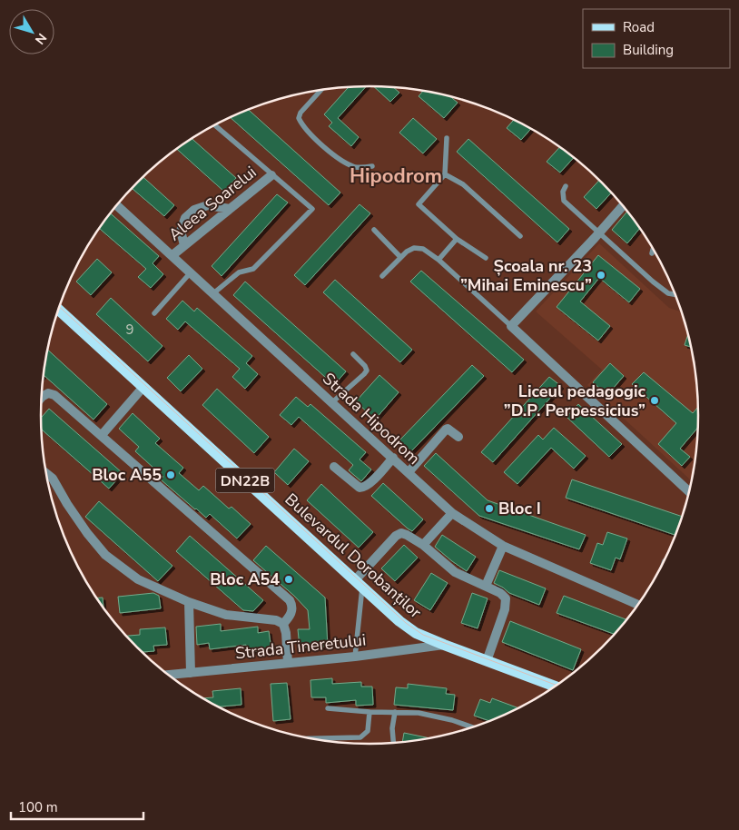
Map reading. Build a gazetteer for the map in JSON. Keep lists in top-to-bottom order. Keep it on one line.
{"streets":{"main road":["DN22B","Bulevardul Dorobanților"],"street":["Aleea Soarelui","Strada Hipodrom","Strada Tineretului"]},"crossings":[["Aleea Soarelui","Strada Hipodrom"],["Bulevardul Dorobanților","Strada Tineretului"]],"districts":["Hipodrom"],"places":["Școala nr. 23 ”Mihai Eminescu”","Liceul pedagogic ”D.P. Perpessicius”","Bloc A55","Bloc I","Bloc A54"],"house_numbers":["9"],"legend":["Road","Building"],"scale_bar":"100 m","north":"bottom right"}
